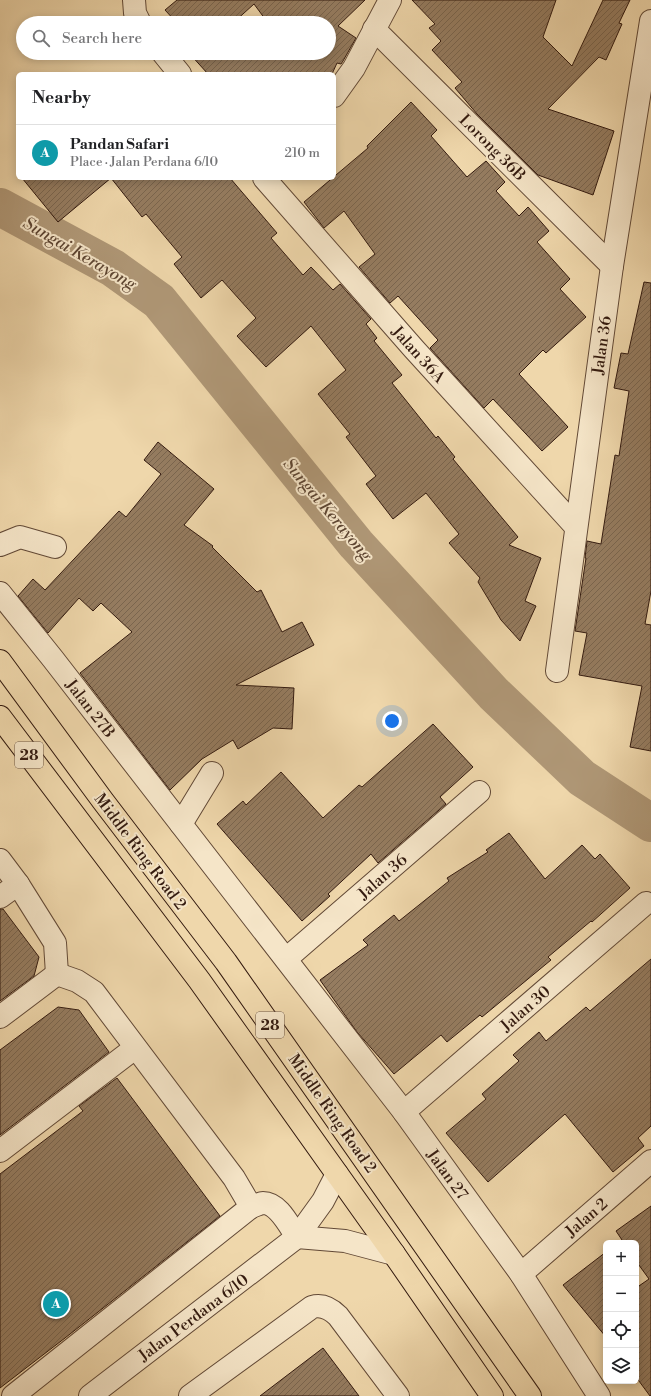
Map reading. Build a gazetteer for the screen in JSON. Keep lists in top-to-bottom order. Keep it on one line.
{"streets":{"highway":["28","Middle Ring Road 2"],"street":["Lorong 36B","Jalan 36","Jalan 36A","Jalan 27B","Jalan 30","Jalan 27","Jalan 2","Jalan Perdana 6/10"]},"crossings":[["Lorong 36B","Jalan 36"],["Jalan 36","Jalan 36A"],["Jalan 36","Jalan 27B"],["Jalan 36","Jalan 27"],["Jalan 27B","Jalan 27"],["Middle Ring Road 2","Jalan Perdana 6/10"],["Jalan 30","Jalan 27"],["Jalan 27","Jalan 2"]],"water":["Sungai Kerayong"],"page":{"search":"Search here","heading":"Nearby","list":[{"mark":"A","name":"Pandan Safari","note":"Place · Jalan Perdana 6/10","value":"210 m"}],"map_buttons":["+","−"],"pins":"A"}}
